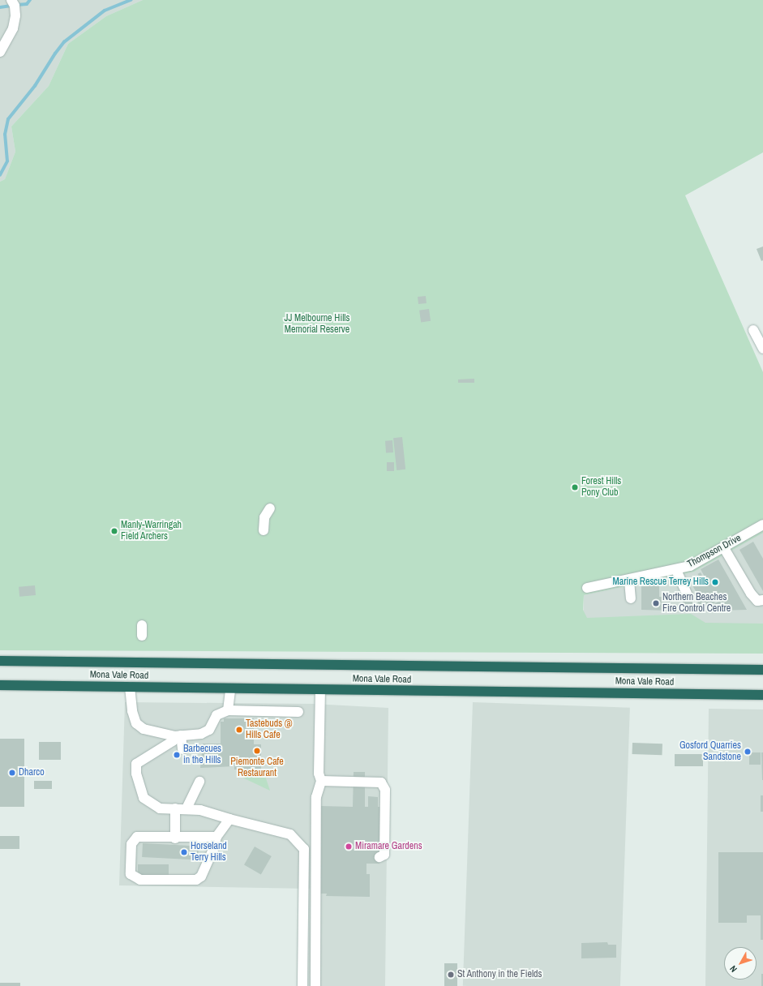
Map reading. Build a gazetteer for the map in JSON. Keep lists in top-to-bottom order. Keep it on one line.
{"streets":{"highway":["Mona Vale Road"],"street":["Thompson Drive"]},"parks":["JJ Melbourne Hills Memorial Reserve"],"places":["Forest Hills Pony Club","Manly-Warringah Field Archers","Marine Rescue Terrey Hills","Northern Beaches Fire Control Centre","Tastebuds @ Hills Cafe","Piemonte Cafe Restaurant","Gosford Quarries Sandstone","Barbecues in the Hills","Dharco","Miramare Gardens","Horseland Terry Hills","St Anthony in the Fields"],"north":"bottom left"}
